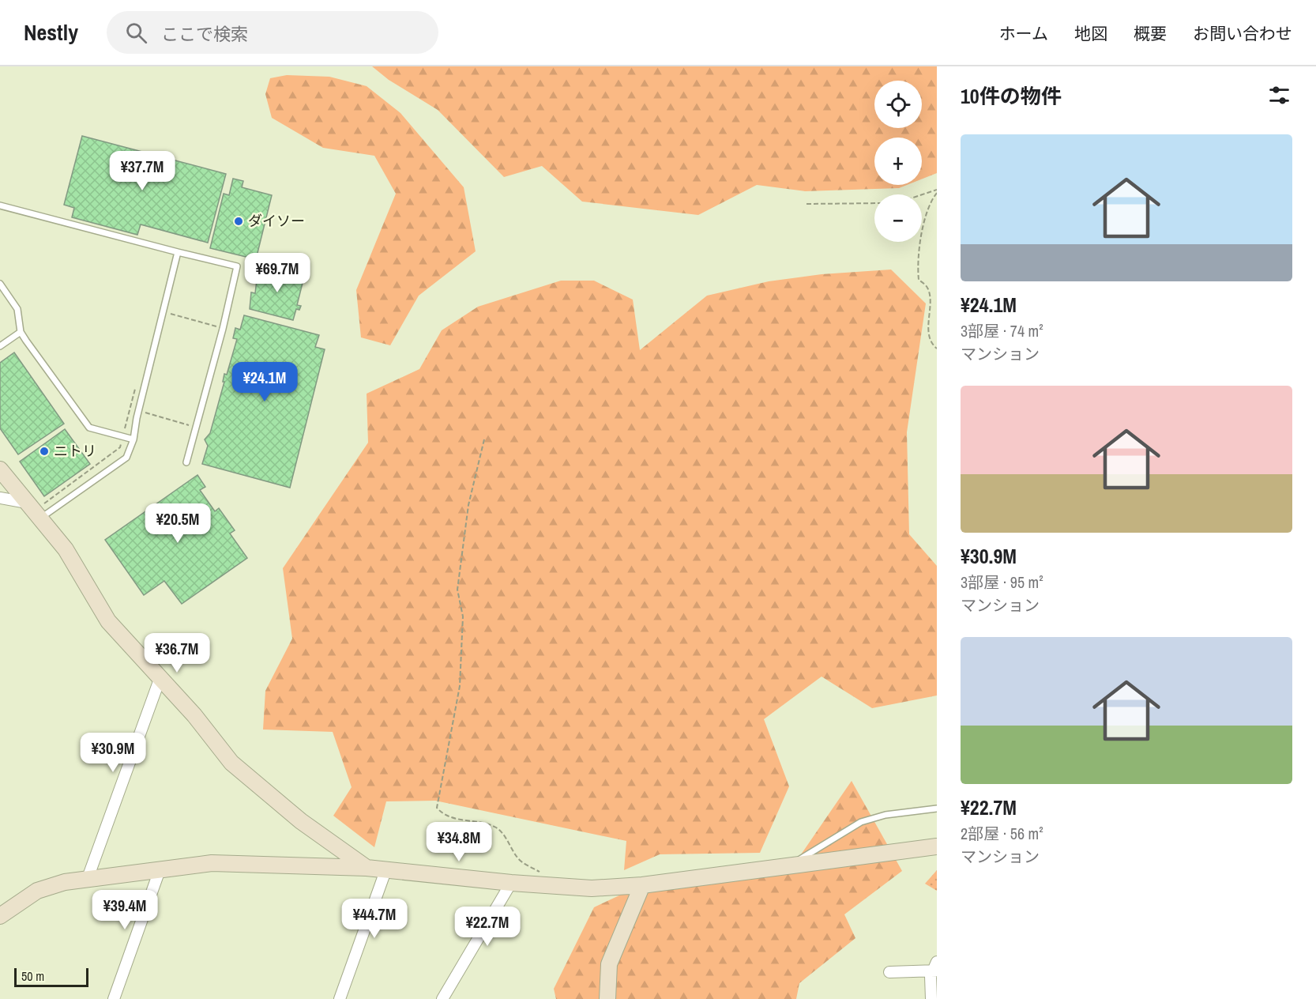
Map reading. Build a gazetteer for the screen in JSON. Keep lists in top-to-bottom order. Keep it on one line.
{"places":["ダイソー","ニトリ"],"scale_bar":"50 m","page":{"header":"Nestly","search":"ここで検索","nav":["ホーム","地図","概要","お問い合わせ"],"heading":"10件の物件","map_buttons":["+","−"],"list":[{"name":"¥24.1M","note":"3部屋 · 74 m² · マンション"},{"name":"¥30.9M","note":"3部屋 · 95 m² · マンション"},{"name":"¥22.7M","note":"2部屋 · 56 m² · マンション"}],"price":["¥37.7M","¥69.7M","¥24.1M","¥20.5M","¥36.7M","¥30.9M","¥34.8M","¥39.4M","¥44.7M","¥22.7M"],"scale":"50 m"}}
